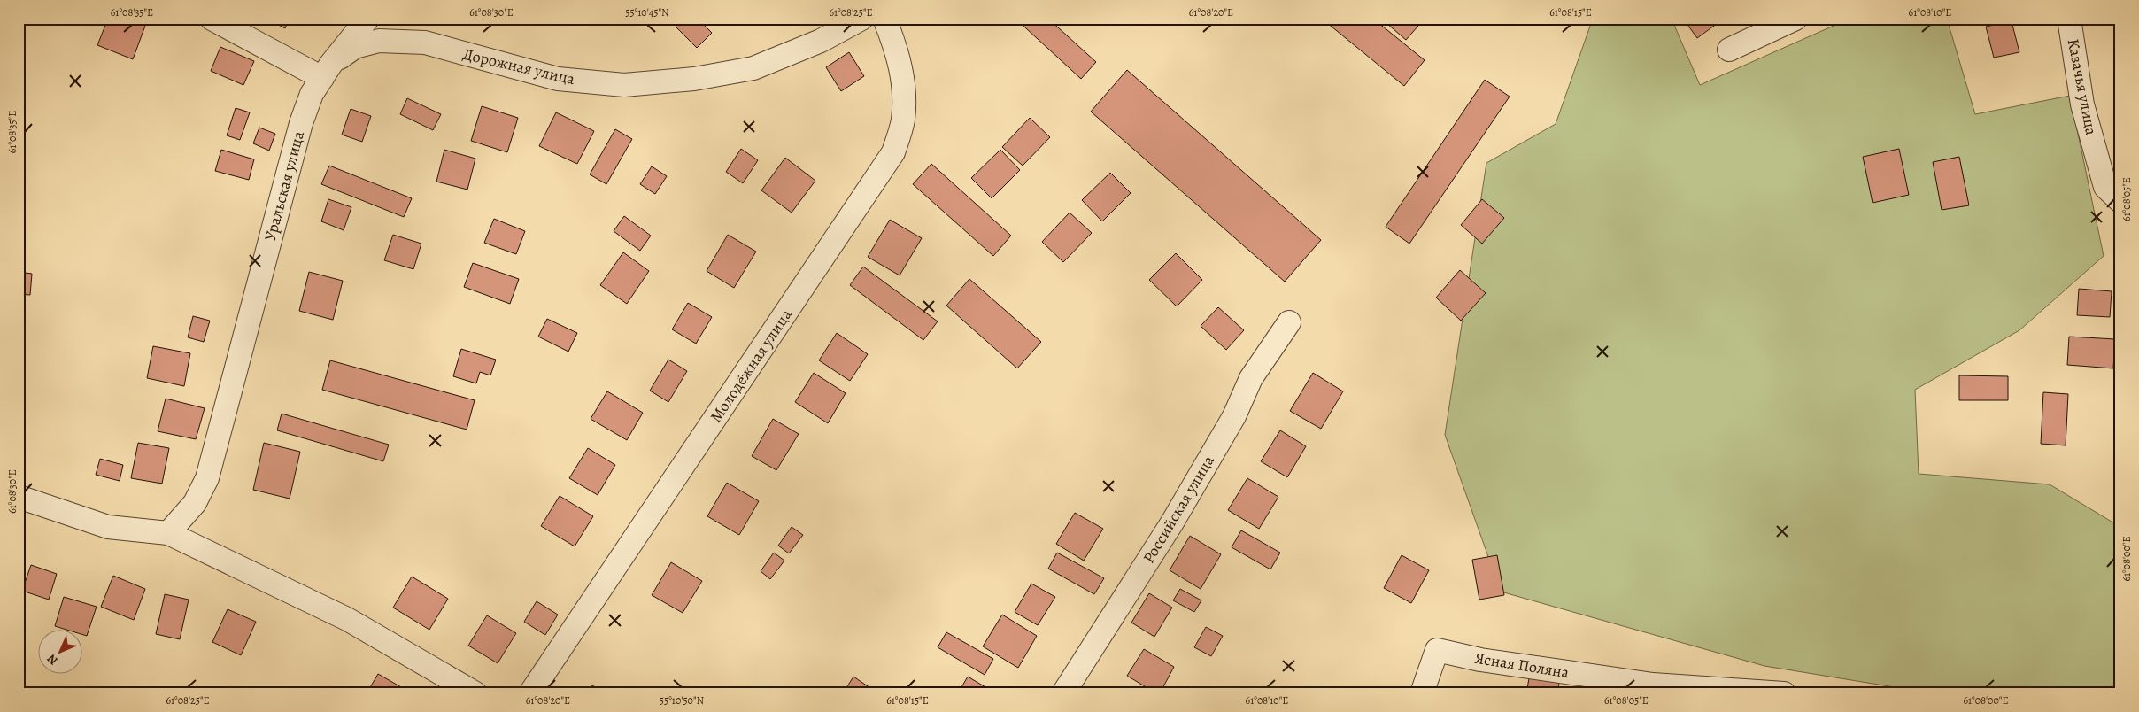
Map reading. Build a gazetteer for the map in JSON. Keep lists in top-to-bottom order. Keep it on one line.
{"streets":{"street":["Дорожная улица","Казачья улица","Уральская улица","Молодёжная улица","Российская улица","Ясная Поляна"]},"crossings":[["Дорожная улица","Уральская улица"]],"north":"bottom left","coordinates":["61°08'35\"E","61°08'30\"E","55°10'45\"N","61°08'25\"E","61°08'20\"E","61°08'15\"E","61°08'10\"E","61°08'05\"E","61°08'00\"E","55°10'50\"N"]}
